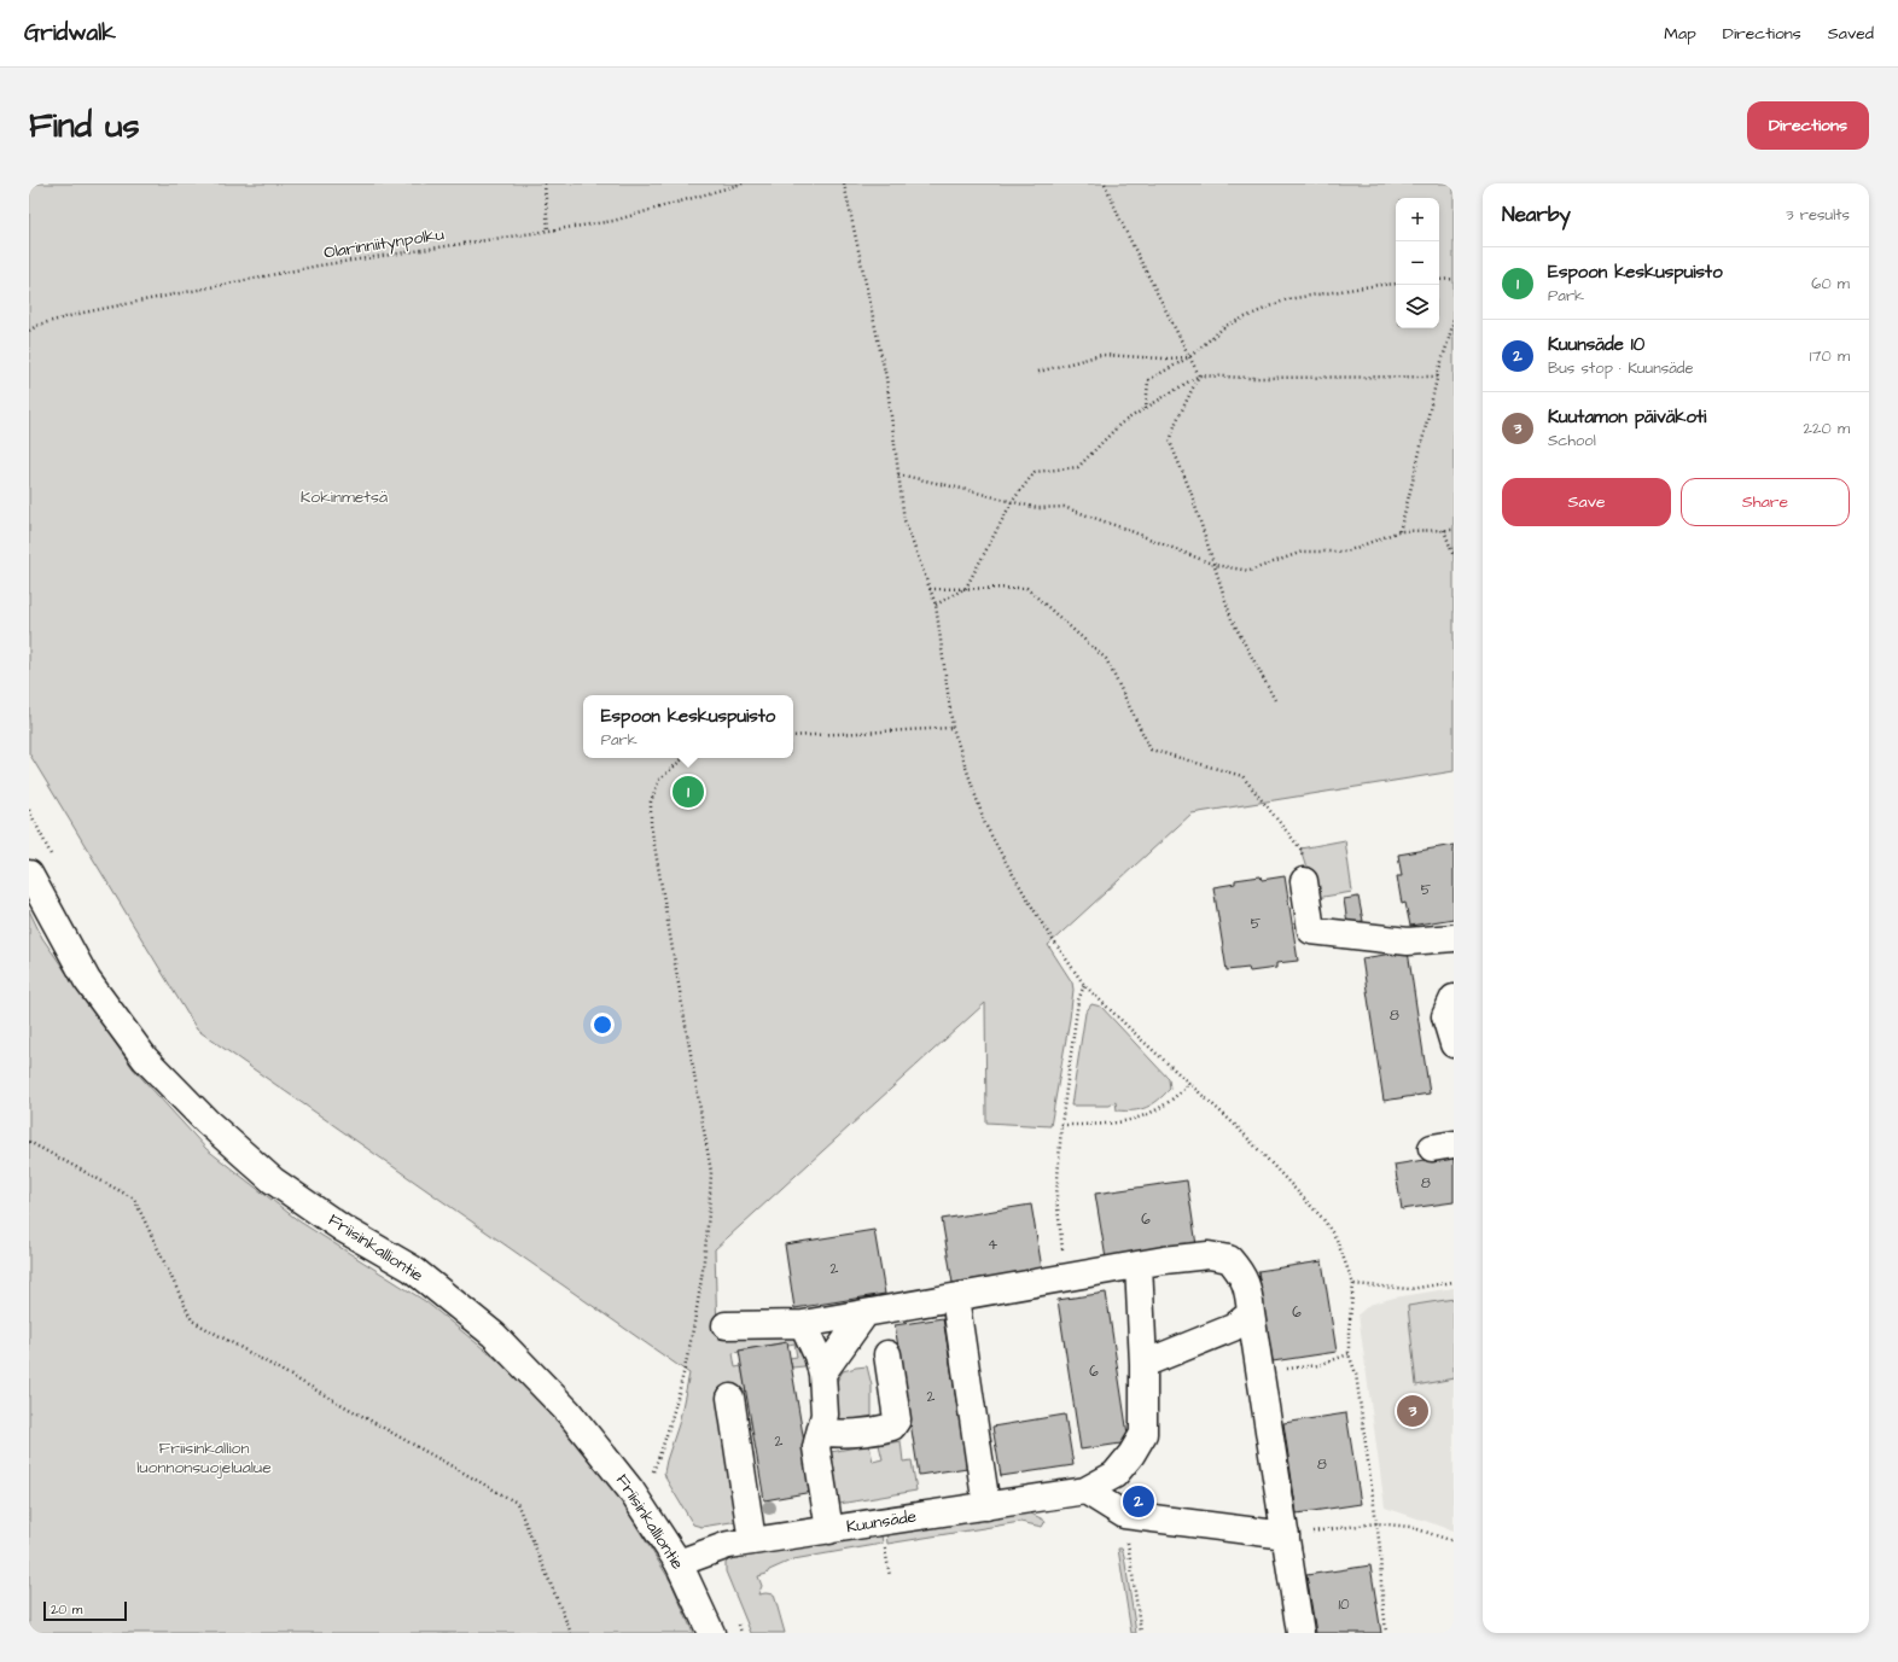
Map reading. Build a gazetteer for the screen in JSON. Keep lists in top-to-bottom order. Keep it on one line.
{"streets":{"main road":["Friisinkalliontie","Kuunsäde"],"path":["Olarinniitynpolku"]},"crossings":[["Friisinkalliontie","Kuunsäde"]],"parks":["Kokinmetsä","Friisinkallion luonnonsuojelualue"],"house_numbers":["5","5","8","8","6","4","2","6","6","2","2","8","10"],"scale_bar":"20 m","page":{"header":"Gridwalk","nav":["Map","Directions","Saved"],"buttons":["Directions",["Save","Share"]],"title":"Find us","heading":["Nearby","3 results"],"map_buttons":["+","−"],"list":[{"mark":"1","name":"Espoon keskuspuisto","note":"Park","value":"60 m"},{"mark":"2","name":"Kuunsäde 10","note":"Bus stop · Kuunsäde","value":"170 m"},{"mark":"3","name":"Kuutamon päiväkoti","note":"School","value":"220 m"}],"popup":["Espoon keskuspuisto","Park"],"pins":["1","3","2"],"scale":"20 m"}}
